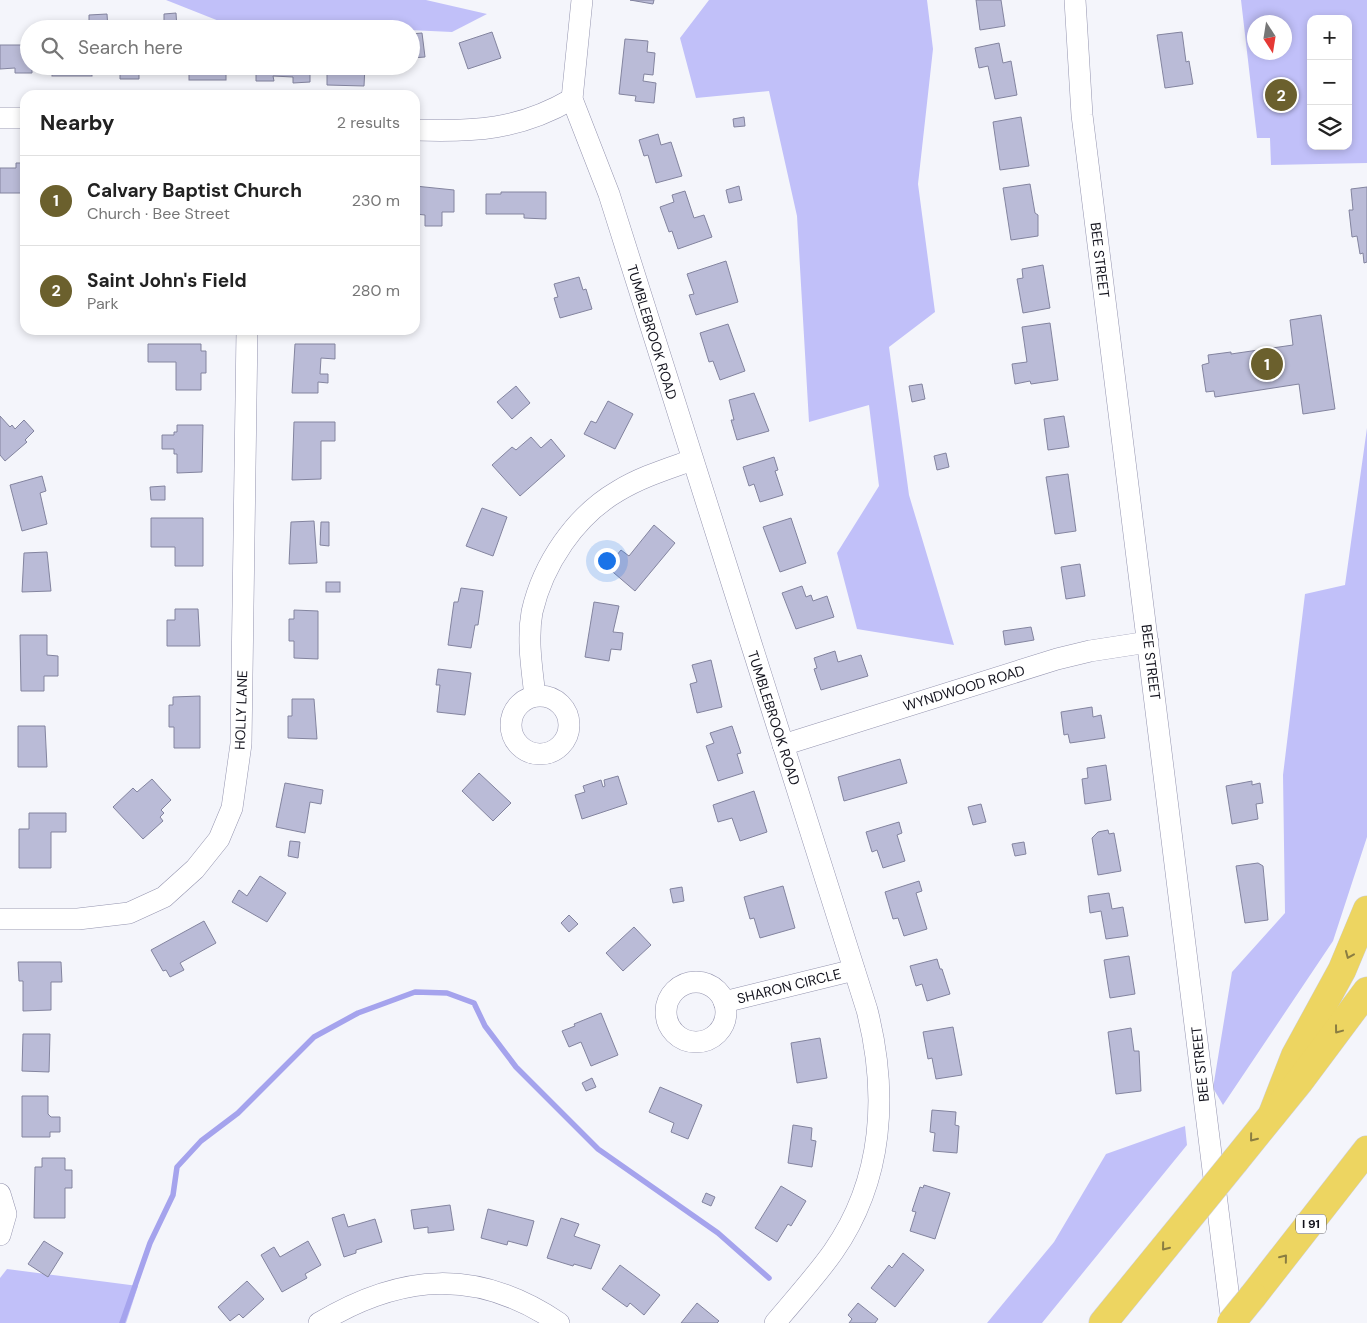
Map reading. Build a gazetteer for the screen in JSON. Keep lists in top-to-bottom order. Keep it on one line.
{"streets":{"highway":["I 91"],"street":["BEE STREET","TUMBLEBROOK ROAD","WYNDWOOD ROAD","HOLLY LANE","SHARON CIRCLE"]},"crossings":[["BEE STREET","WYNDWOOD ROAD"],["BEE STREET","I 91"],["TUMBLEBROOK ROAD","WYNDWOOD ROAD"],["TUMBLEBROOK ROAD","SHARON CIRCLE"]],"north":"bottom","page":{"map_buttons":["+","−"],"search":"Search here","pins":["2","1"],"heading":["Nearby","2 results"],"list":[{"mark":"1","name":"Calvary Baptist Church","note":"Church · Bee Street","value":"230 m"},{"mark":"2","name":"Saint John's Field","note":"Park","value":"280 m"}]}}
